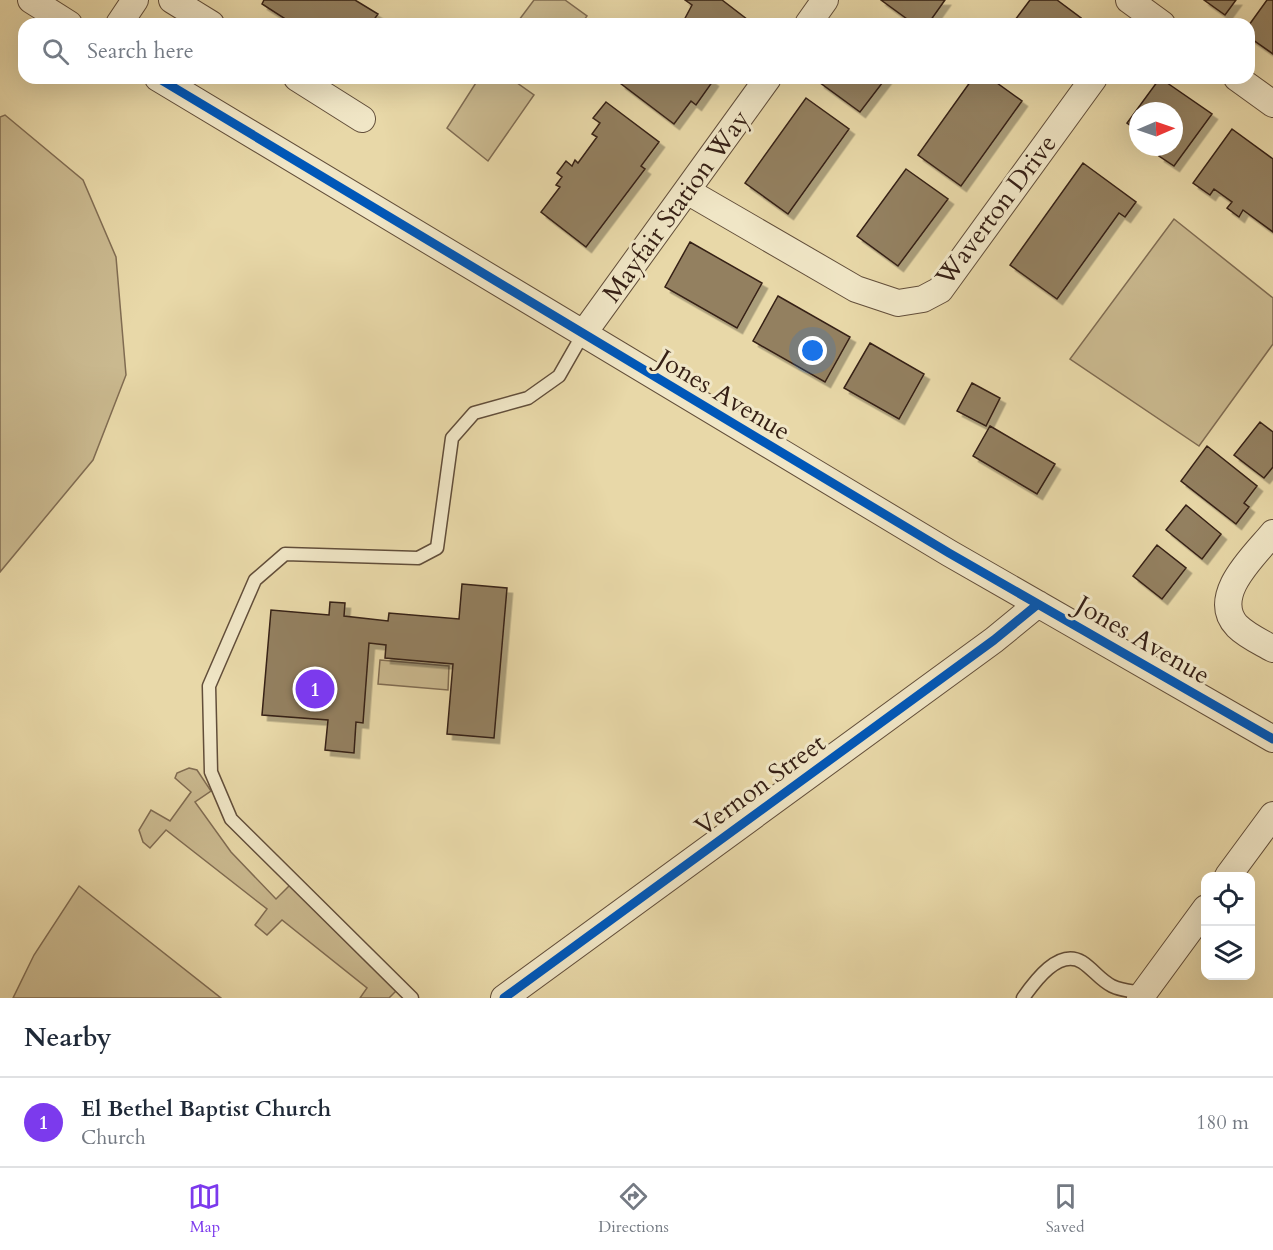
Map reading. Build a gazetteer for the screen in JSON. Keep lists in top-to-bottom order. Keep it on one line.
{"streets":{"street":["Mayfair Station Way","Waverton Drive","Jones Avenue","Vernon Street"]},"crossings":[["Mayfair Station Way","Waverton Drive"],["Mayfair Station Way","Jones Avenue"],["Jones Avenue","Vernon Street"]],"north":"right","page":{"search":"Search here","pins":"1","heading":"Nearby","list":[{"mark":"1","name":"El Bethel Baptist Church","note":"Church","value":"180 m"}],"nav":["Map","Directions","Saved"]}}
